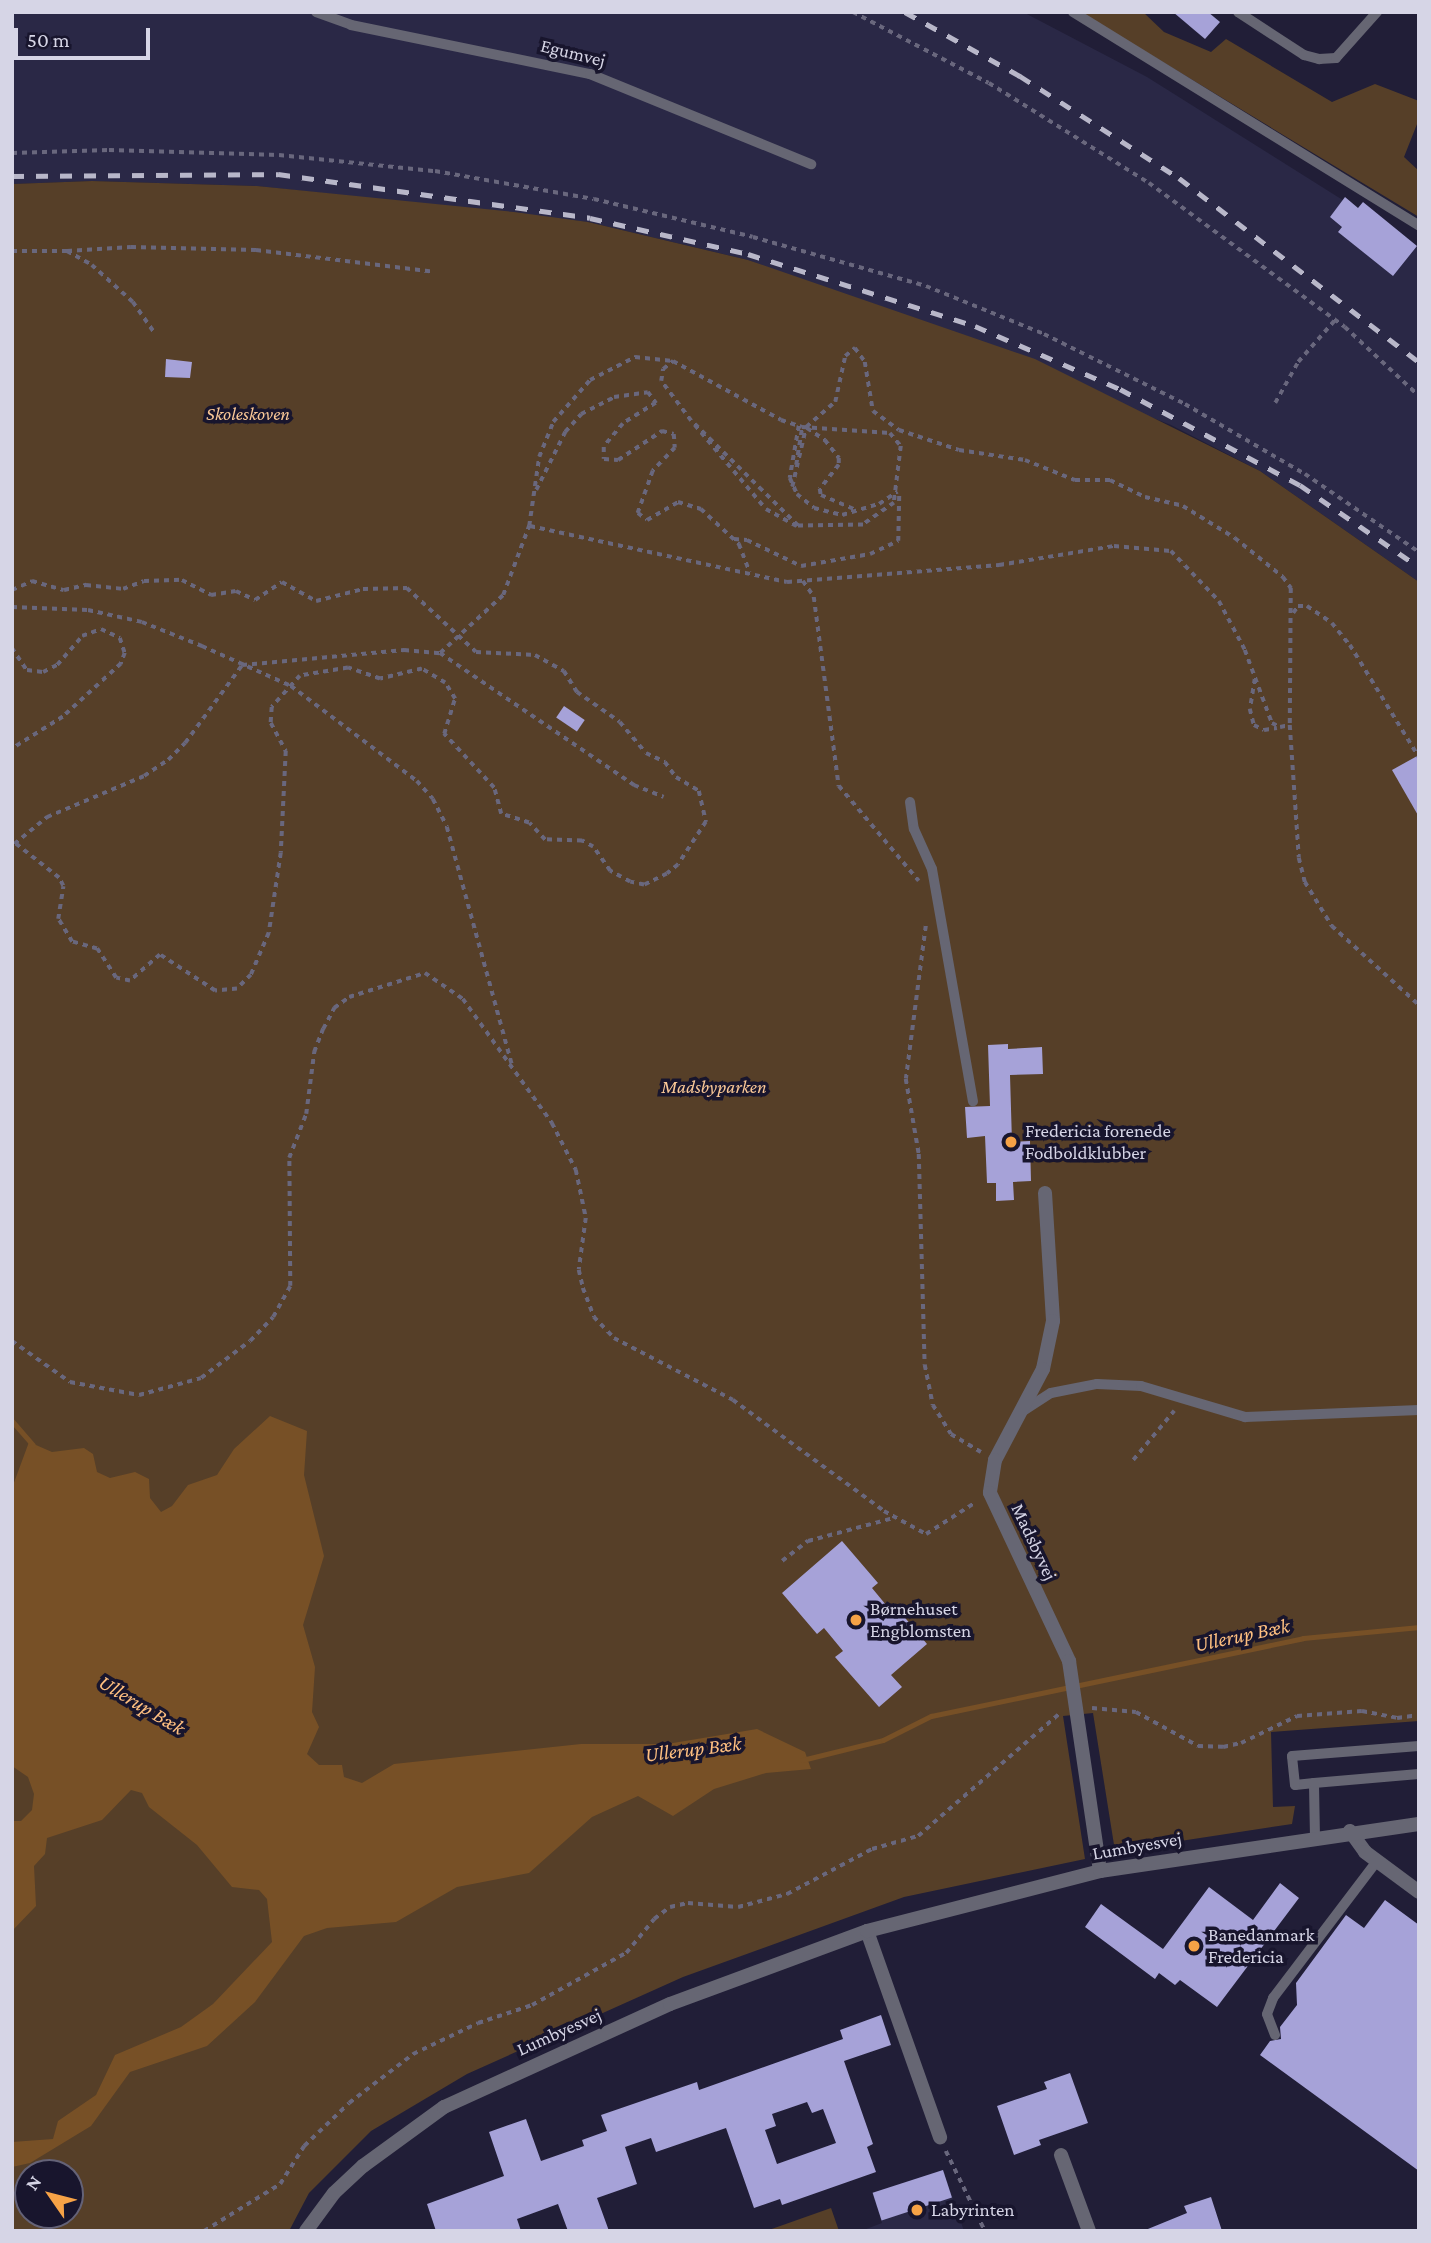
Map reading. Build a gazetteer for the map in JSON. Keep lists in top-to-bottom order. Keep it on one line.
{"streets":{"street":["Madsbyvej","Lumbyesvej"],"lane":["Egumvej"]},"crossings":[["Madsbyvej","Lumbyesvej"]],"water":["Ullerup Bæk"],"parks":["Skoleskoven","Madsbyparken"],"places":["Fredericia forenede Fodboldklubber","Børnehuset Engblomsten","Banedanmark Fredericia","Labyrinten"],"scale_bar":"50 m","north":"top left"}
